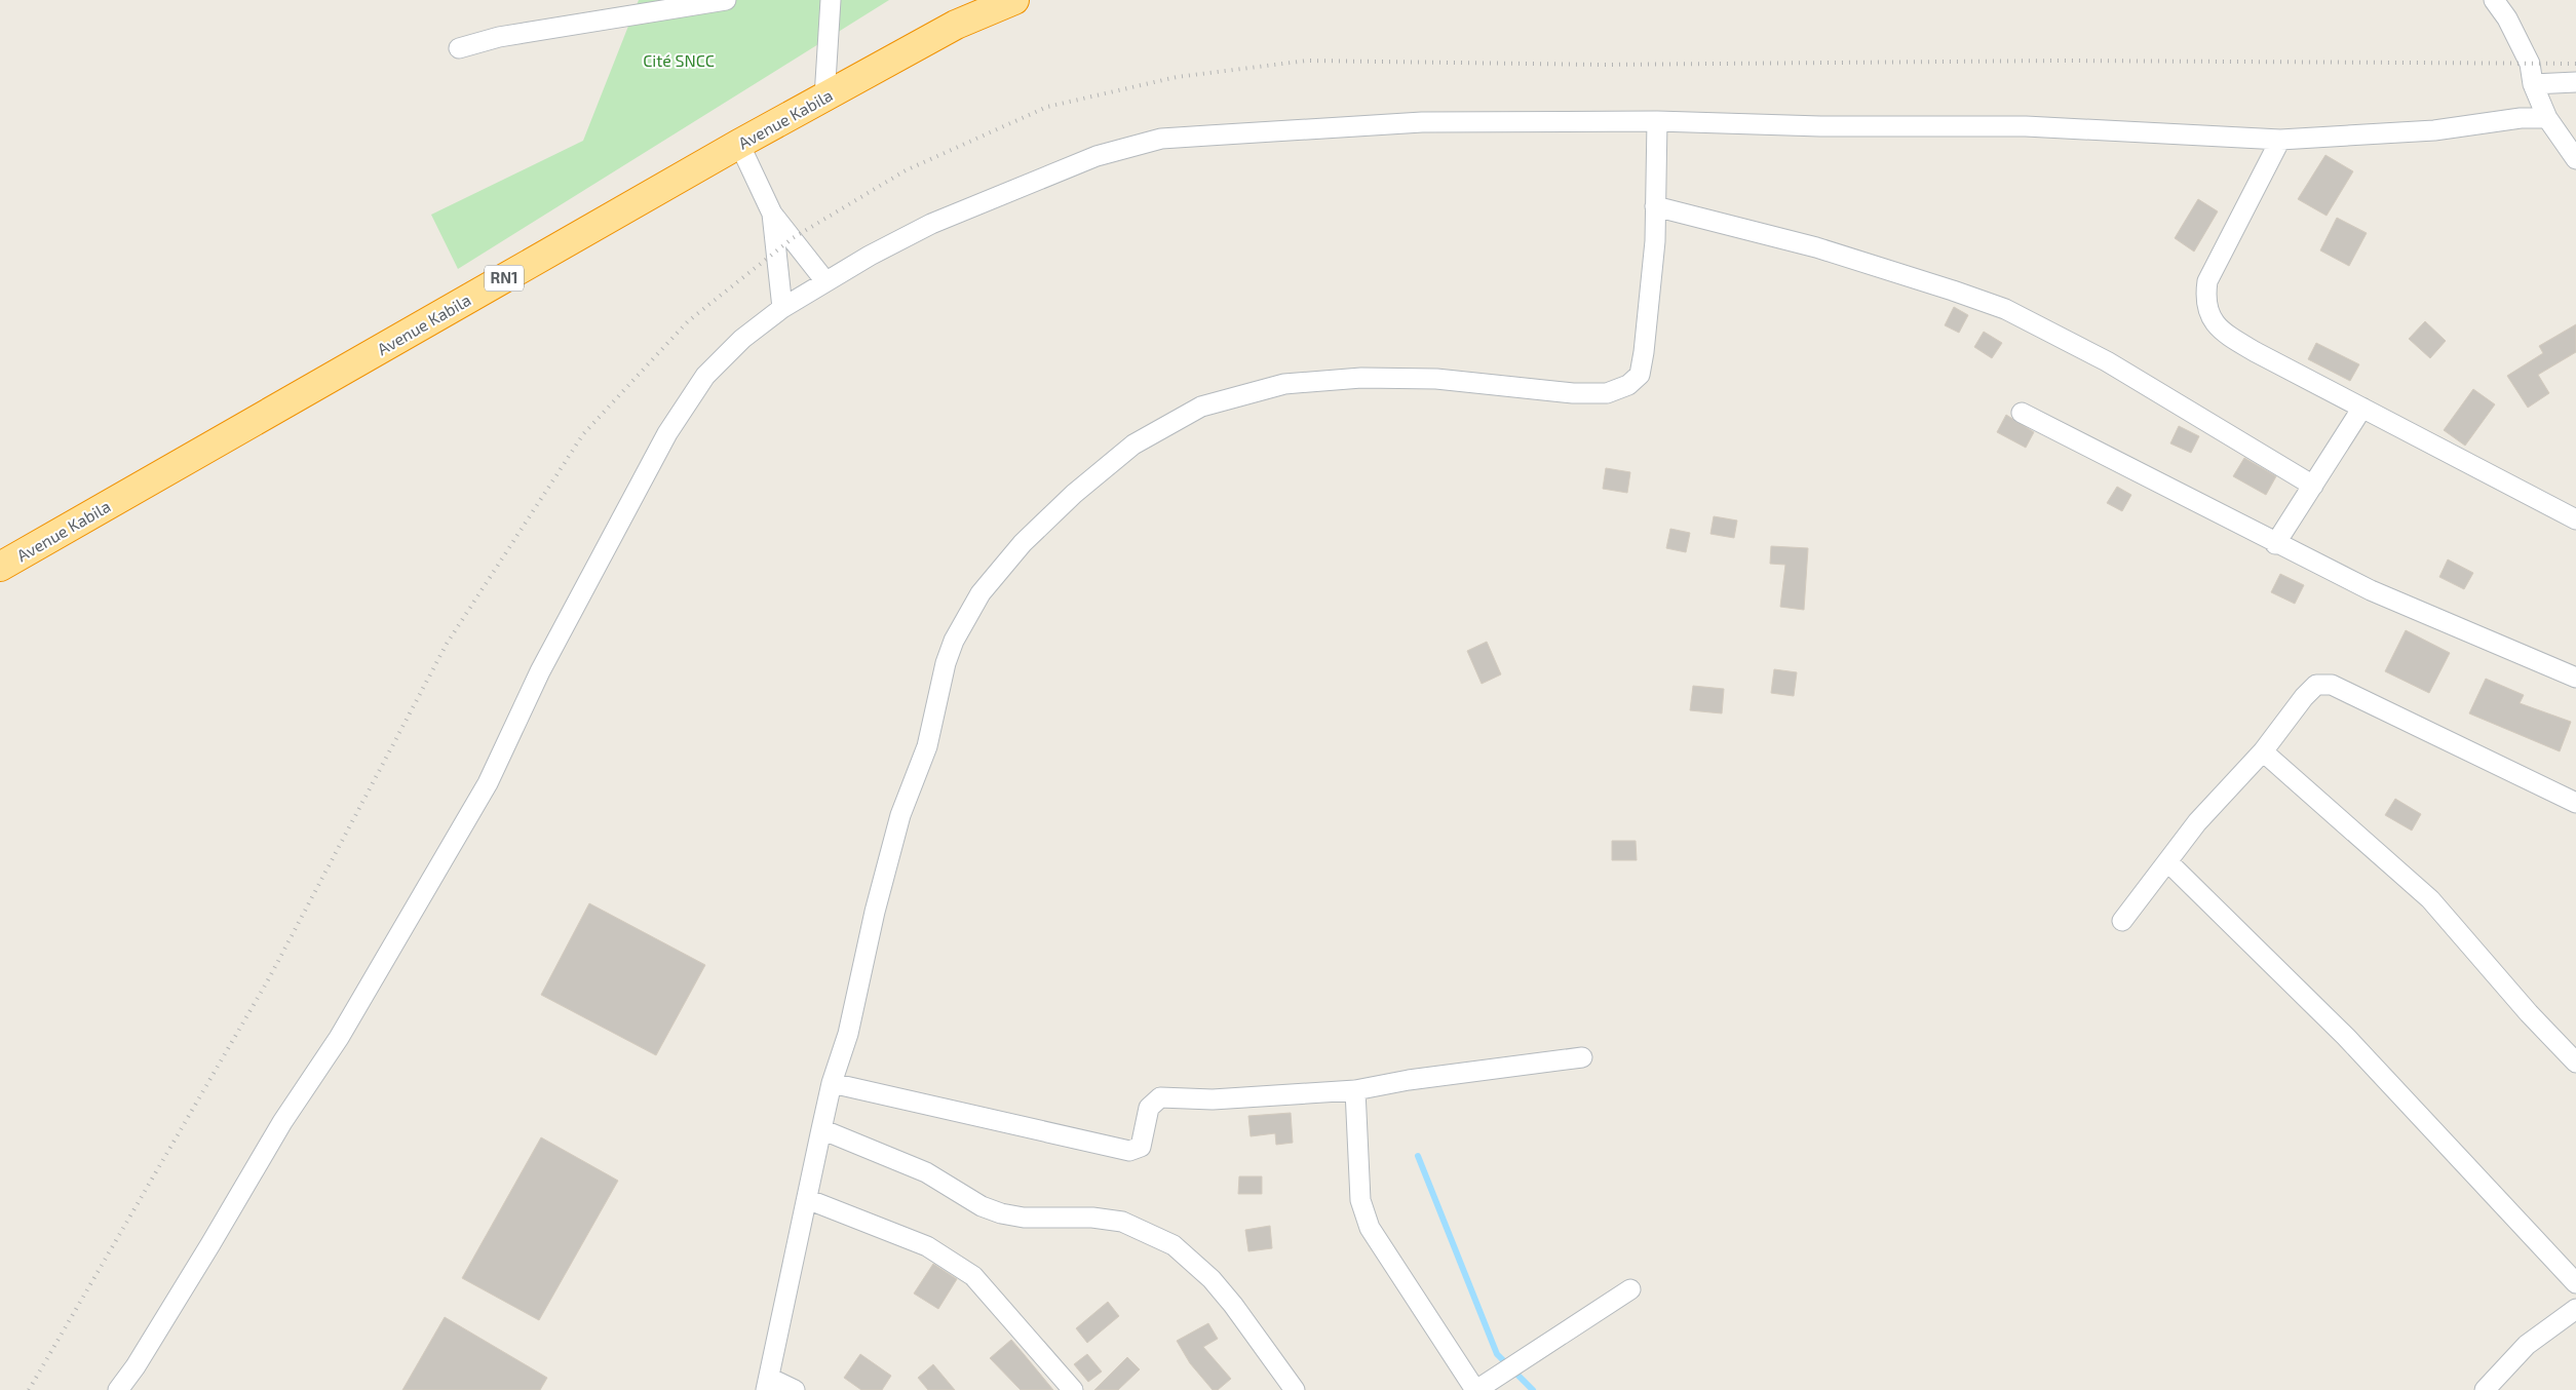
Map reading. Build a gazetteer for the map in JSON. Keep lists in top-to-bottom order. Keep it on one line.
{"streets":{"highway":["Avenue Kabila","RN1"]},"parks":["Cité SNCC"]}
